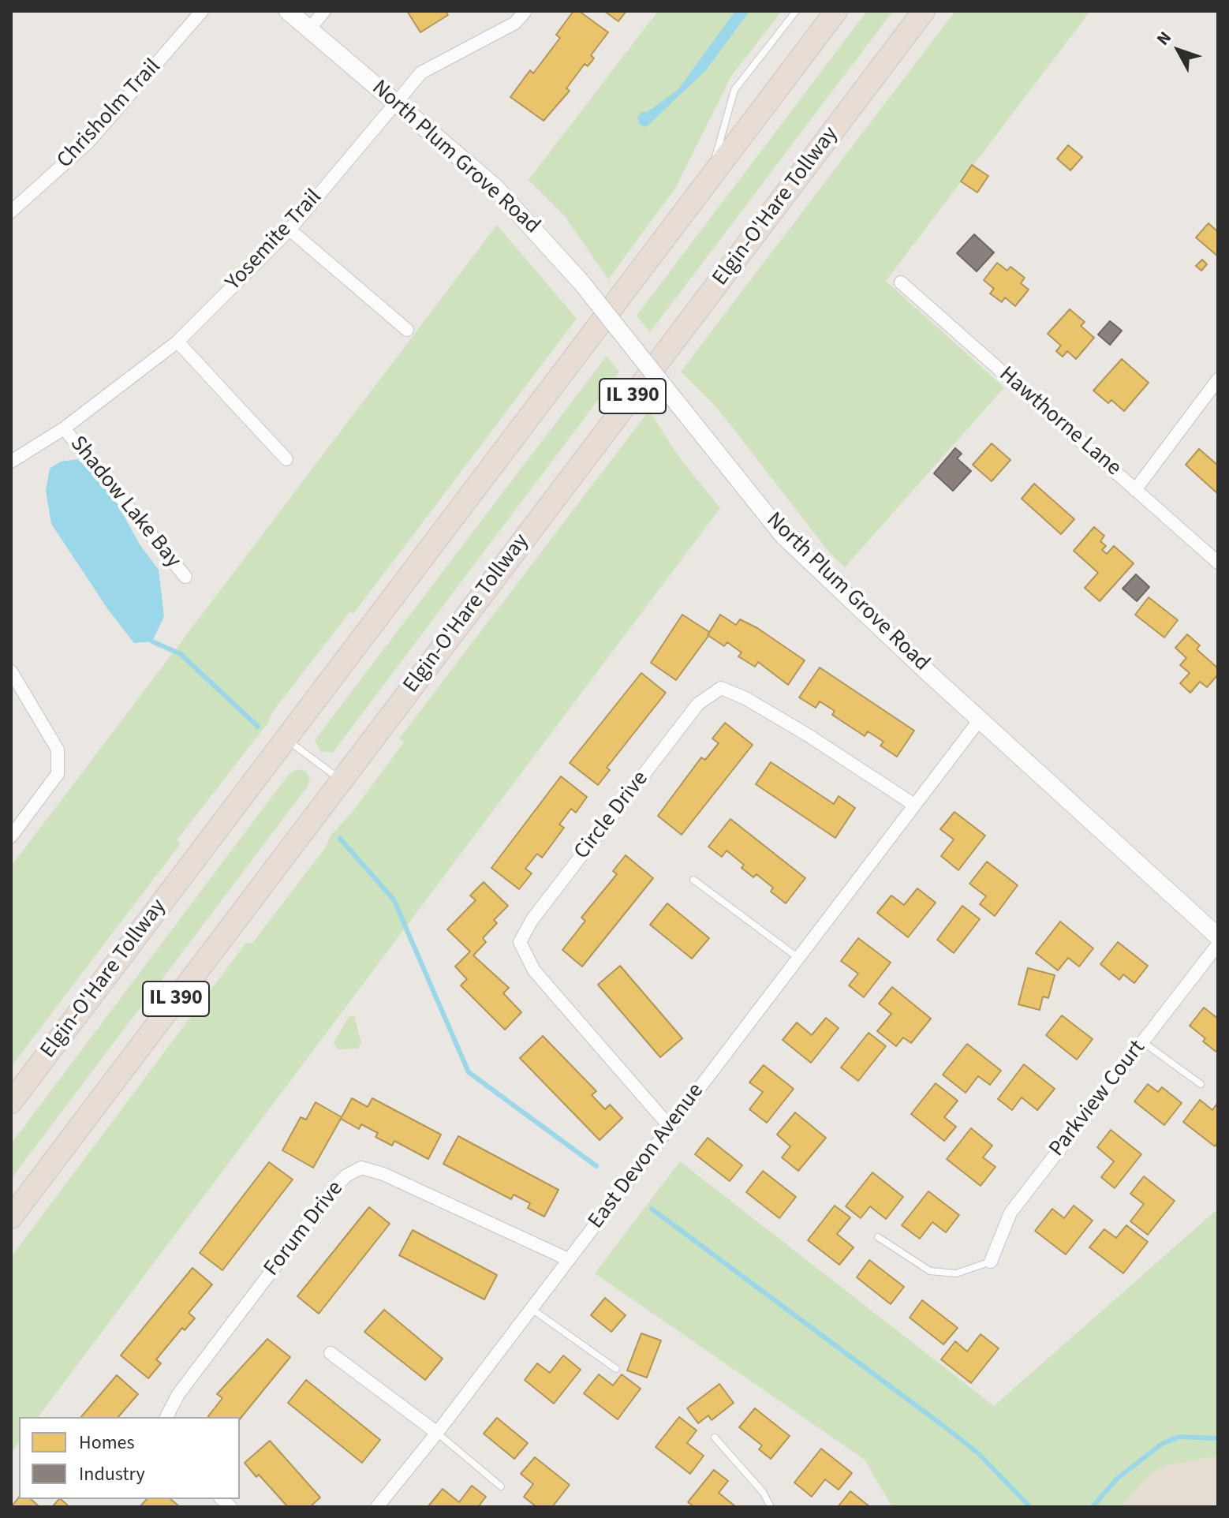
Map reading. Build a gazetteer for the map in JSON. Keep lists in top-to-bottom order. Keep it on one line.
{"streets":{"highway":["Elgin-O'Hare Tollway","IL 390"],"street":["Chrisholm Trail","North Plum Grove Road","Yosemite Trail","Hawthorne Lane","Shadow Lake Bay","Circle Drive","Parkview Court","East Devon Avenue","Forum Drive"]},"crossings":[["North Plum Grove Road","Yosemite Trail"],["North Plum Grove Road","East Devon Avenue"],["Yosemite Trail","Shadow Lake Bay"],["Circle Drive","East Devon Avenue"],["East Devon Avenue","Forum Drive"]],"legend":["Homes","Industry"],"north":"top left"}
